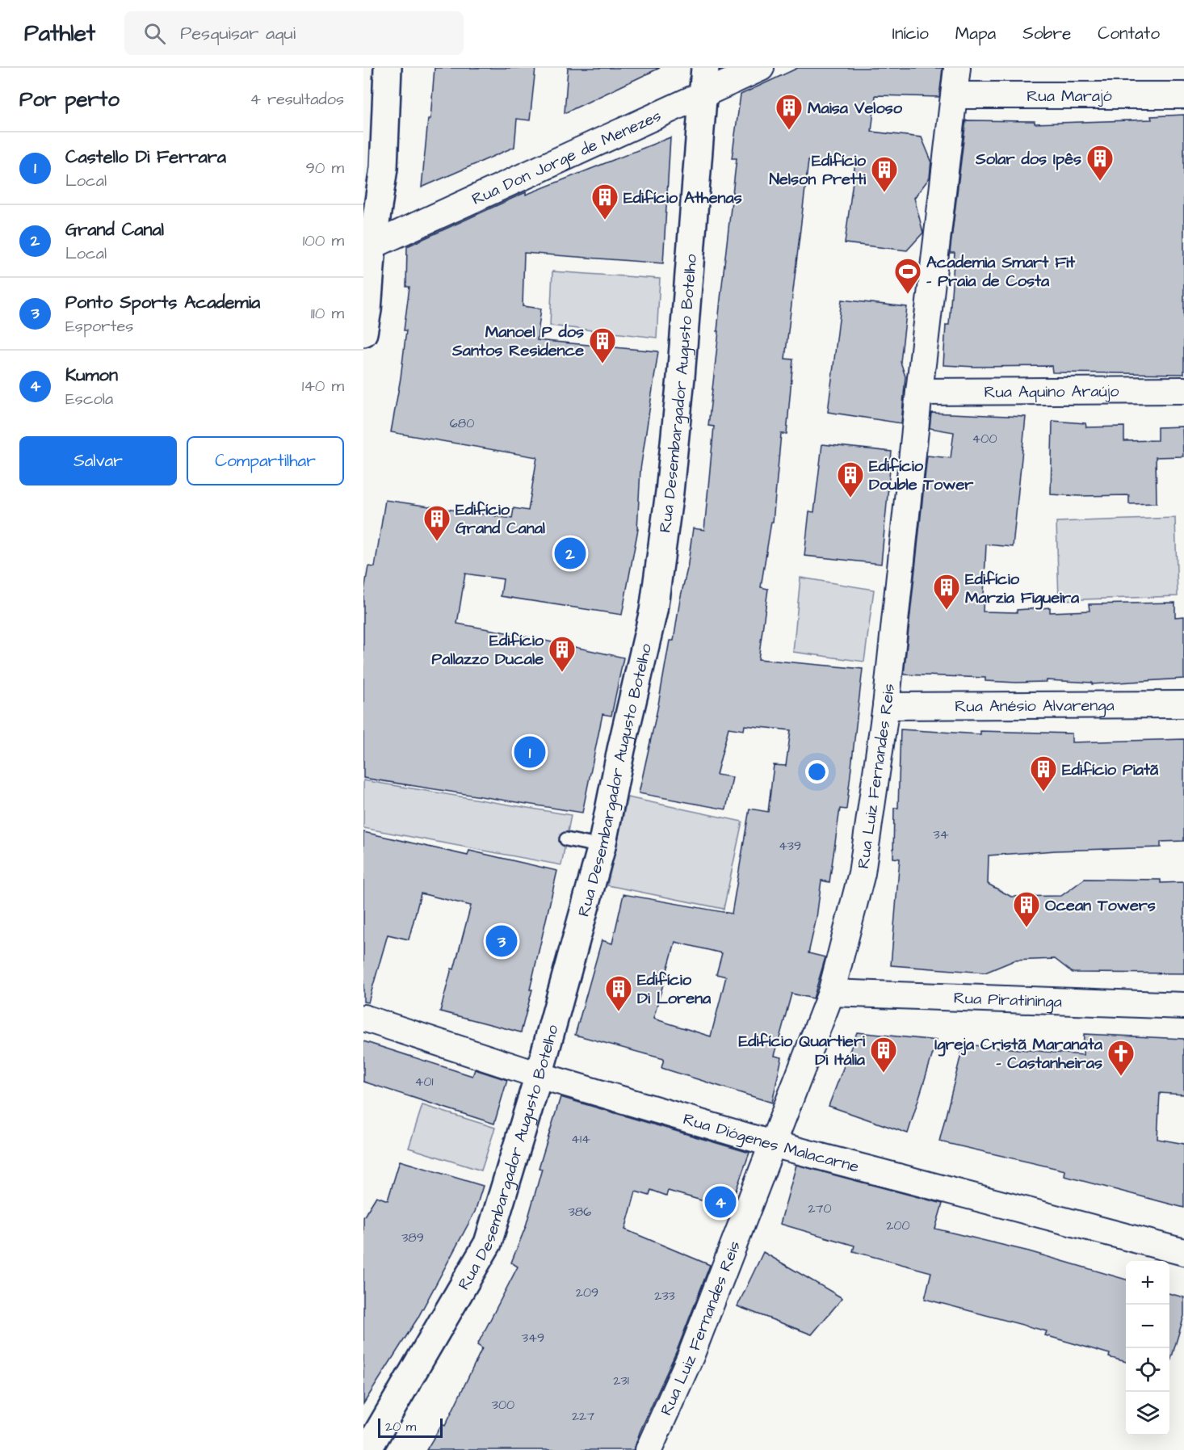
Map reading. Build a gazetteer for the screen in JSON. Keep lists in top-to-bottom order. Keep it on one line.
{"streets":{"street":["Rua Marajó","Rua Don Jorge de Menezes","Rua Aquino Araújo","Rua Desembargador Augusto Botelho","Rua Anésio Alvarenga","Rua Luiz Fernandes Reis","Rua Piratininga","Rua Diógenes Malacarne"]},"crossings":[["Rua Marajó","Rua Luiz Fernandes Reis"],["Rua Don Jorge de Menezes","Rua Desembargador Augusto Botelho"],["Rua Aquino Araújo","Rua Luiz Fernandes Reis"],["Rua Desembargador Augusto Botelho","Rua Diógenes Malacarne"],["Rua Anésio Alvarenga","Rua Luiz Fernandes Reis"],["Rua Luiz Fernandes Reis","Rua Piratininga"],["Rua Luiz Fernandes Reis","Rua Diógenes Malacarne"]],"places":{"building":["Maisa Veloso","Solar dos Ipês","Edifício Nelson Pretti","Edifício Athenas","Manoel P dos Santos Residence","Edifício Double Tower","Edifício Grand Canal","Edifício Marzia Figueira","Edifício Pallazzo Ducale","Edifício Piatã","Ocean Towers","Edifício Di Lorena","Edifício Quartieri Di Itália"],"sports":["Academia Smart Fit - Praia de Costa"],"church":["Igreja Cristã Maranata - Castanheiras"]},"house_numbers":["680","400","34","439","401","414","270","386","200","389","209","233","349","231","300","227"],"scale_bar":"20 m","page":{"header":"Pathlet","search":"Pesquisar aqui","nav":["Início","Mapa","Sobre","Contato"],"heading":["Por perto","4 resultados"],"list":[{"mark":"1","name":"Castello Di Ferrara","note":"Local","value":"90 m"},{"mark":"2","name":"Grand Canal","note":"Local","value":"100 m"},{"mark":"3","name":"Ponto Sports Academia","note":"Esportes","value":"110 m"},{"mark":"4","name":"Kumon","note":"Escola","value":"140 m"}],"buttons":["Salvar","Compartilhar"],"pins":["2","1","3","4"],"map_buttons":["+","−"],"scale":"20 m"}}
